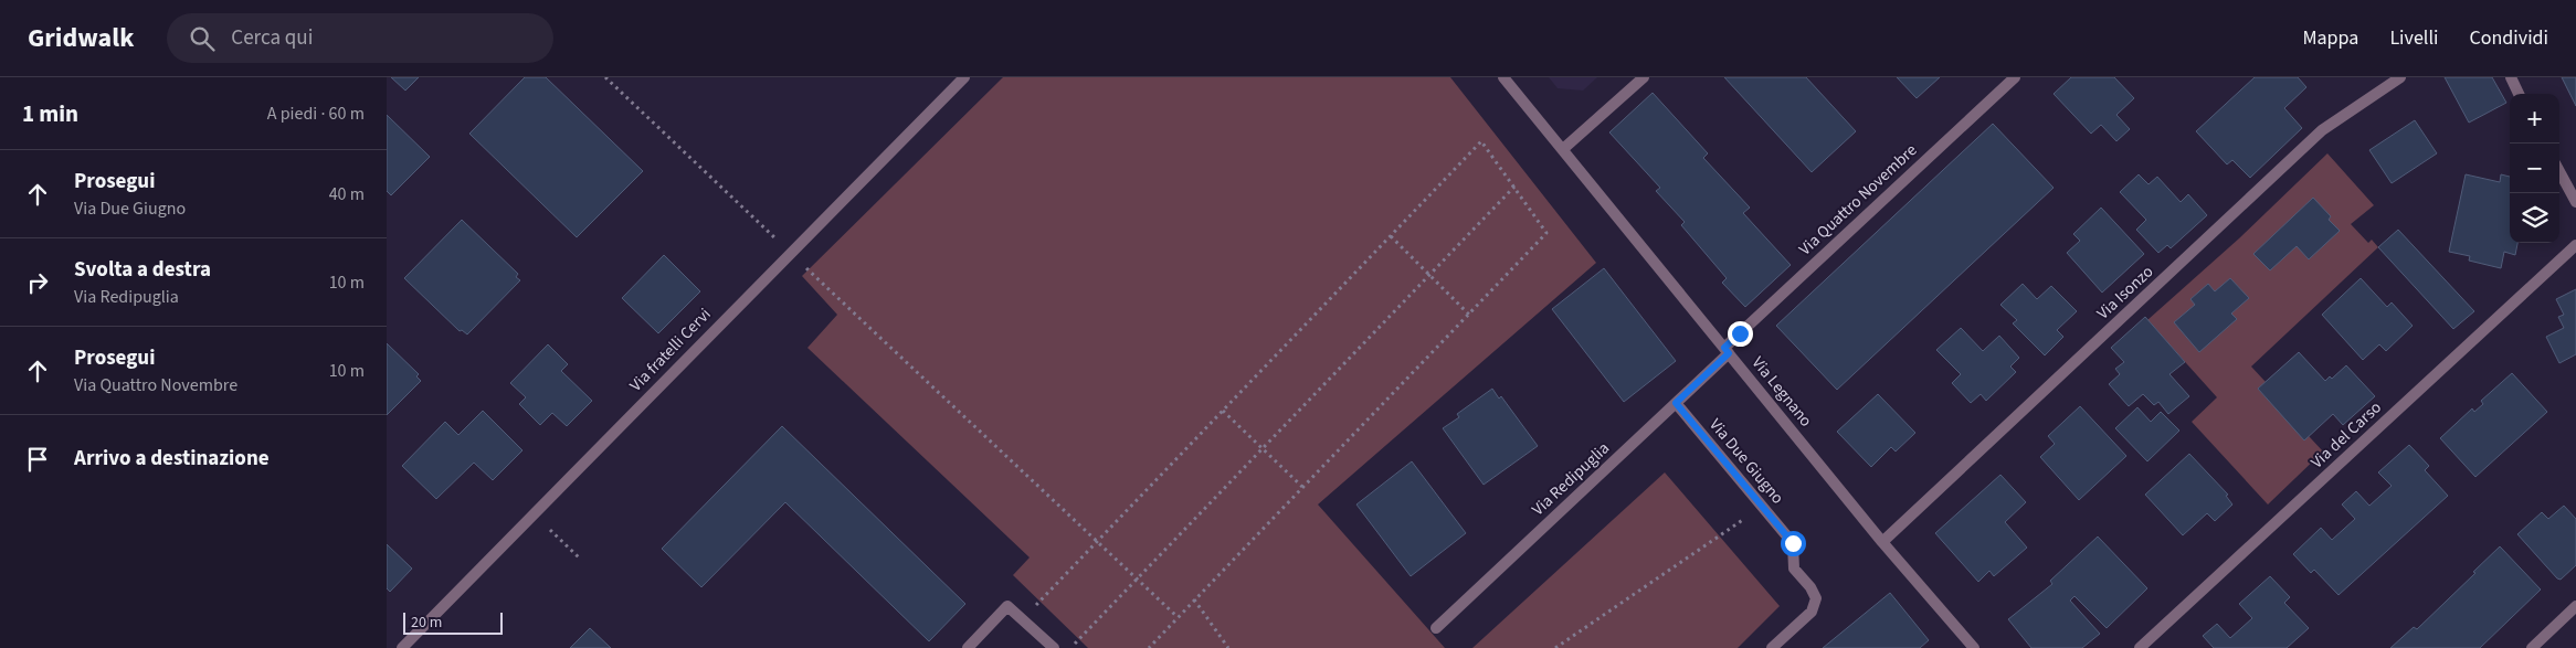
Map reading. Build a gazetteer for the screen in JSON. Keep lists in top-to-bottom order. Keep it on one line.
{"streets":{"street":["Via Quattro Novembre","Via Isonzo","Via fratelli Cervi","Via Legnano","Via del Carso","Via Due Giugno","Via Redipuglia"]},"crossings":[["Via Quattro Novembre","Via Legnano"],["Via Quattro Novembre","Via Redipuglia"],["Via Isonzo","Via Legnano"],["Via Legnano","Via Redipuglia"],["Via Due Giugno","Via Redipuglia"]],"scale_bar":"20 m","page":{"header":"Gridwalk","search":"Cerca qui","nav":["Mappa","Livelli","Condividi"],"heading":["1 min","A piedi · 60 m"],"map_buttons":["+","−"],"list":[["Prosegui","Via Due Giugno","40 m"],["Svolta a destra","Via Redipuglia","10 m"],["Prosegui","Via Quattro Novembre","10 m"],"Arrivo a destinazione"],"scale":"20 m"}}
